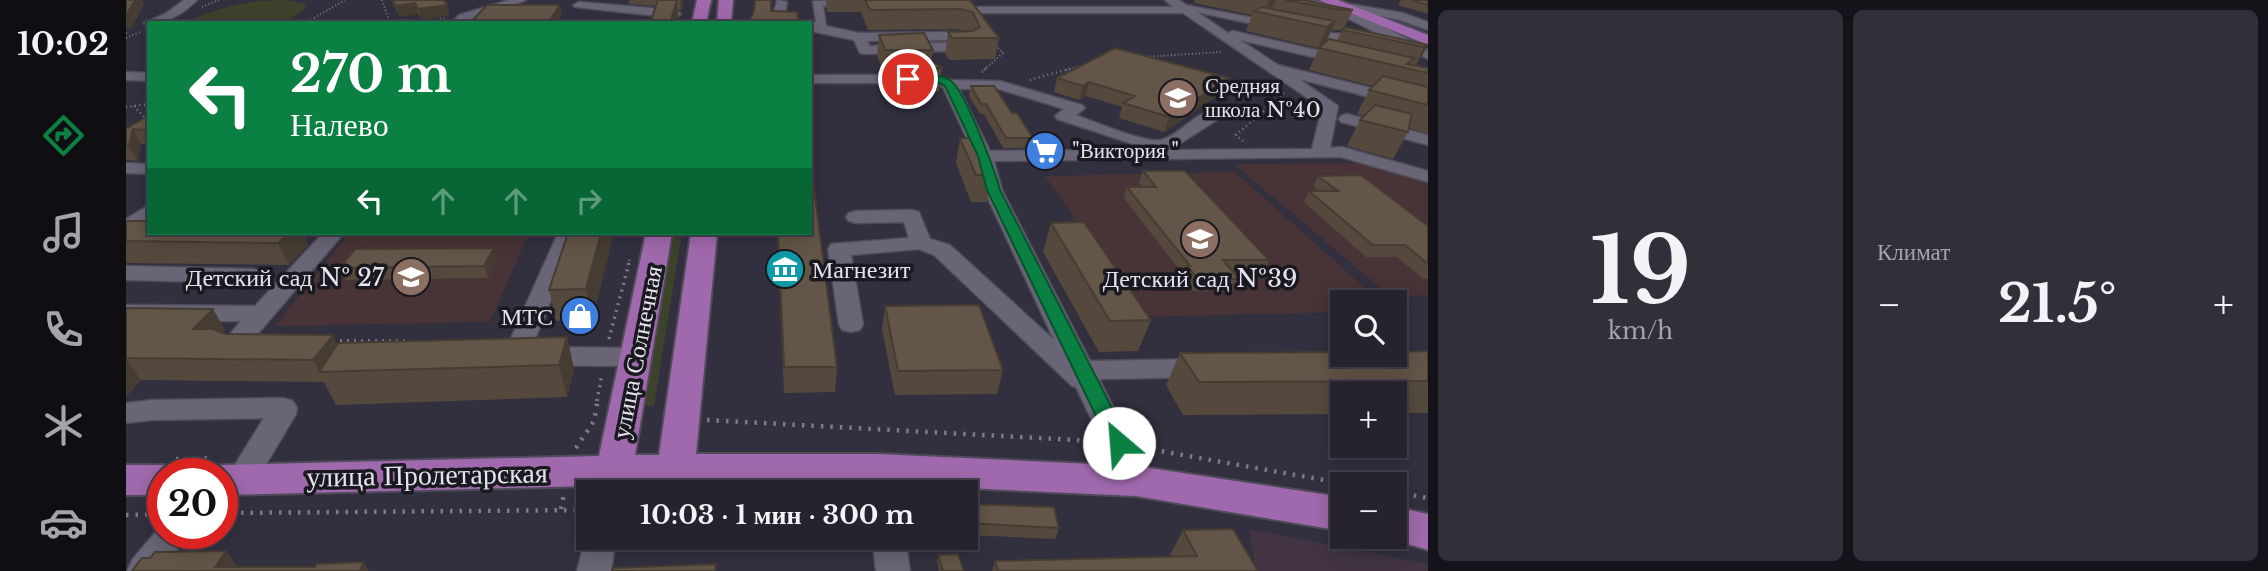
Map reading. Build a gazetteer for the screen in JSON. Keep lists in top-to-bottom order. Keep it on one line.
{"streets":{"main road":["улица Солнечная","улица Пролетарская"]},"crossings":[["улица Солнечная","улица Пролетарская"]],"places":{"school or university":["Средняя школа №40","Детский сад №39","Детский сад № 27"],"supermarket":["\"Виктория \""],"museum":["Магнезит"],"shop":["МТС"]},"page":{"tabs":"10:02","tile":[["19","km/h"],"Климат"],"turn":["270 m","Налево"],"heat":["−","21.5°","+"],"map_buttons":["+","−"],"limit":"20","trip":"10:03 · 1 мин · 300 m"}}
